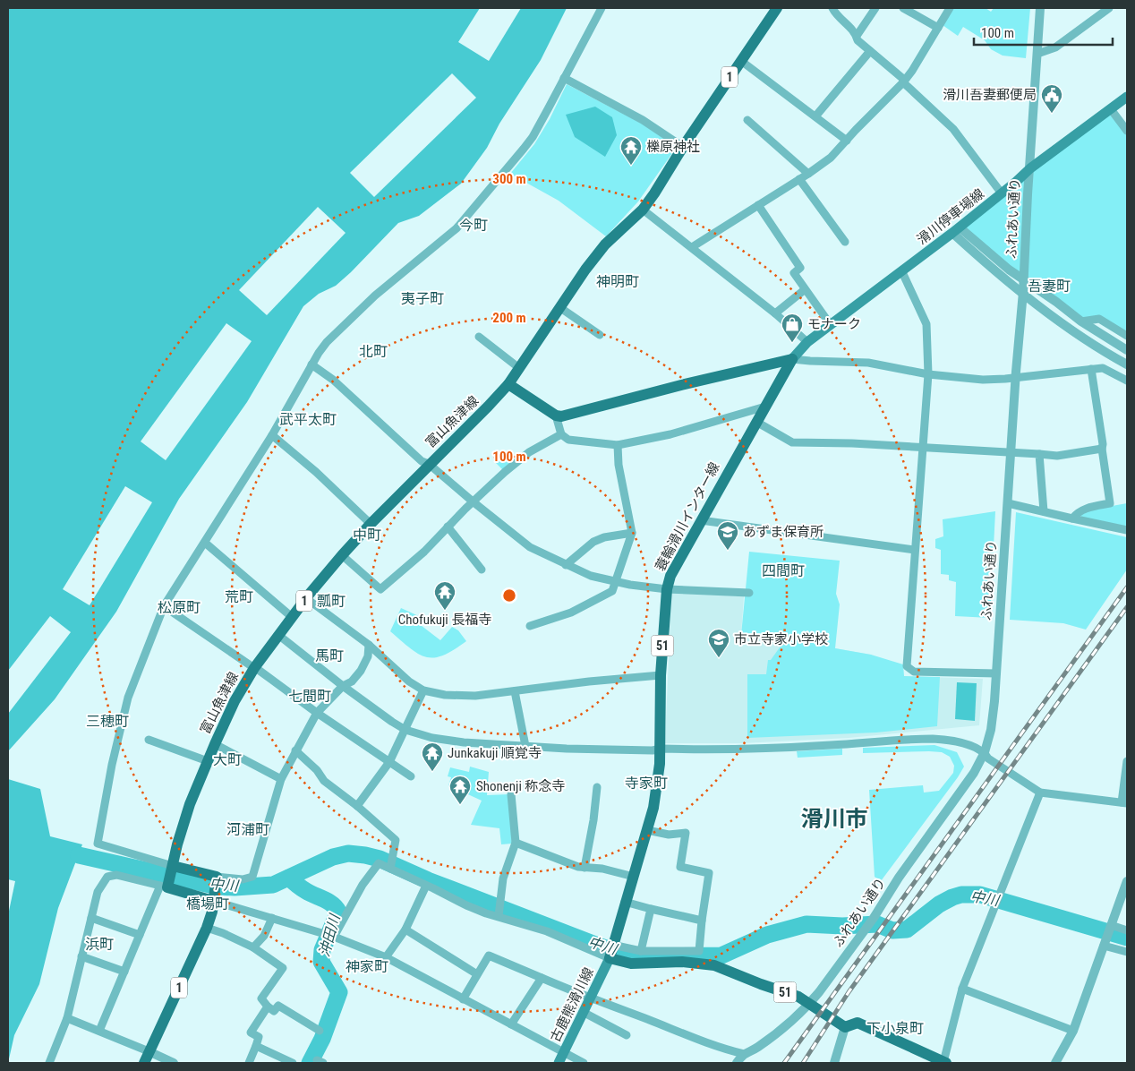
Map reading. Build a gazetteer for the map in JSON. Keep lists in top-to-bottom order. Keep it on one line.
{"streets":{"main road":["1","滑川停車場線","富山魚津線","蓑輪滑川インター線","51","古鹿熊滑川線"],"street":["ふれあい通り"]},"crossings":[["滑川停車場線","ふれあい通り"],["滑川停車場線","蓑輪滑川インター線"],["ふれあい通り","51"],["蓑輪滑川インター線","51"],["蓑輪滑川インター線","古鹿熊滑川線"],["51","古鹿熊滑川線"]],"districts":["今町","神明町","吾妻町","夷子町","北町","武平太町","中町","四間町","荒町","瓢町","松原町","馬町","七間町","三穂町","大町","寺家町","滑川市","河浦町","橋場町","浜町","神家町","下小泉町"],"water":["中川","沖田川"],"places":{"public building":["滑川吾妻郵便局"],"temple":["櫟原神社","Chofukuji 長福寺","Junkakuji 順覚寺","Shonenji 称念寺"],"shop":["モナーク"],"school or university":["あずま保育所","市立寺家小学校"]},"scale_bar":"100 m","rings":["300 m","200 m","100 m"]}
